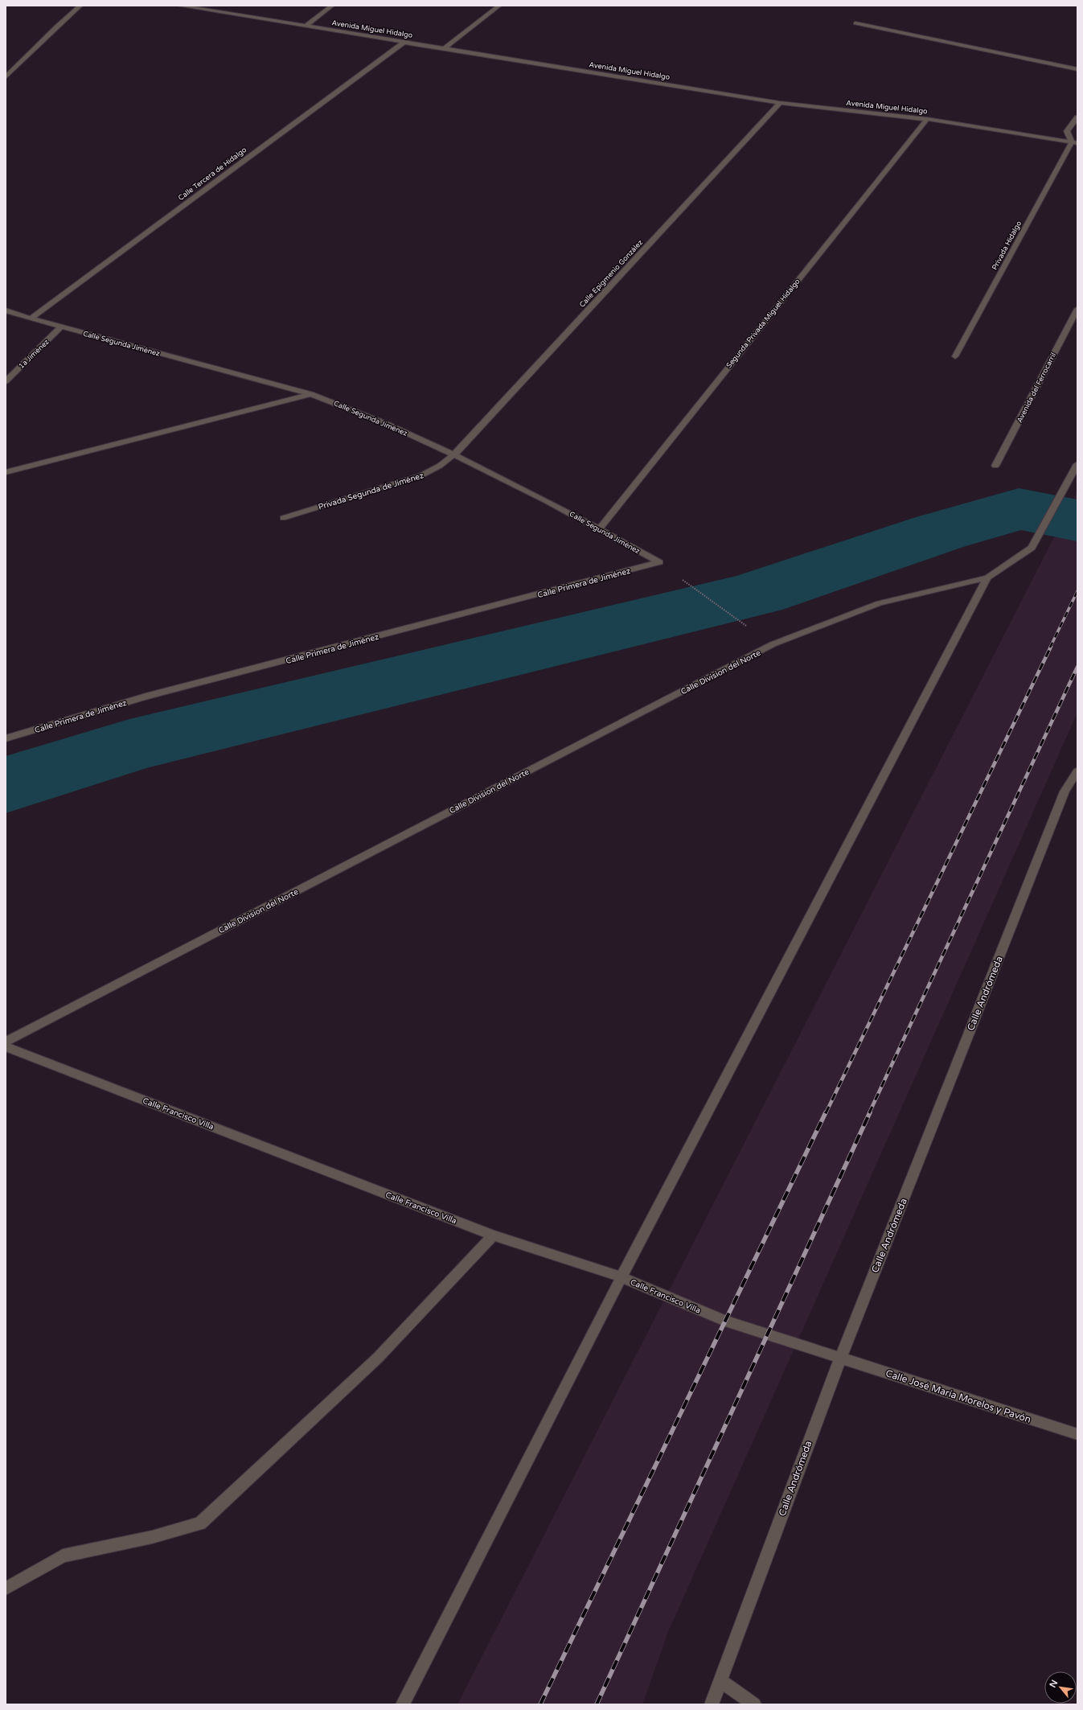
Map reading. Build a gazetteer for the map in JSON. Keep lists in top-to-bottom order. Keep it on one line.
{"streets":{"street":["Avenida Miguel Hidalgo","Calle Tercera de Hidalgo","Privada Hidalgo","Calle Epigmenio González","Segunda Privada Miguel Hidalgo","Calle Segunda Jiménez","1a Jiménez","Avenida del Ferrocarril","Privada Segunda de Jiménez","Calle Primera de Jiménez","Calle Division del Norte","Calle Andrómeda","Calle Francisco Villa","Calle José María Morelos y Pavón"]},"crossings":[["Avenida Miguel Hidalgo","Calle Tercera de Hidalgo"],["Avenida Miguel Hidalgo","Privada Hidalgo"],["Avenida Miguel Hidalgo","Calle Epigmenio González"],["Avenida Miguel Hidalgo","Segunda Privada Miguel Hidalgo"],["Calle Tercera de Hidalgo","Calle Segunda Jiménez"],["Calle Epigmenio González","Calle Segunda Jiménez"],["Calle Epigmenio González","Privada Segunda de Jiménez"],["Segunda Privada Miguel Hidalgo","Calle Segunda Jiménez"],["Calle Segunda Jiménez","1a Jiménez"],["Calle Segunda Jiménez","Privada Segunda de Jiménez"],["Calle Segunda Jiménez","Calle Primera de Jiménez"],["Calle Andrómeda","Calle Francisco Villa"],["Calle Andrómeda","Calle José María Morelos y Pavón"],["Calle Francisco Villa","Calle José María Morelos y Pavón"]],"north":"top left"}
